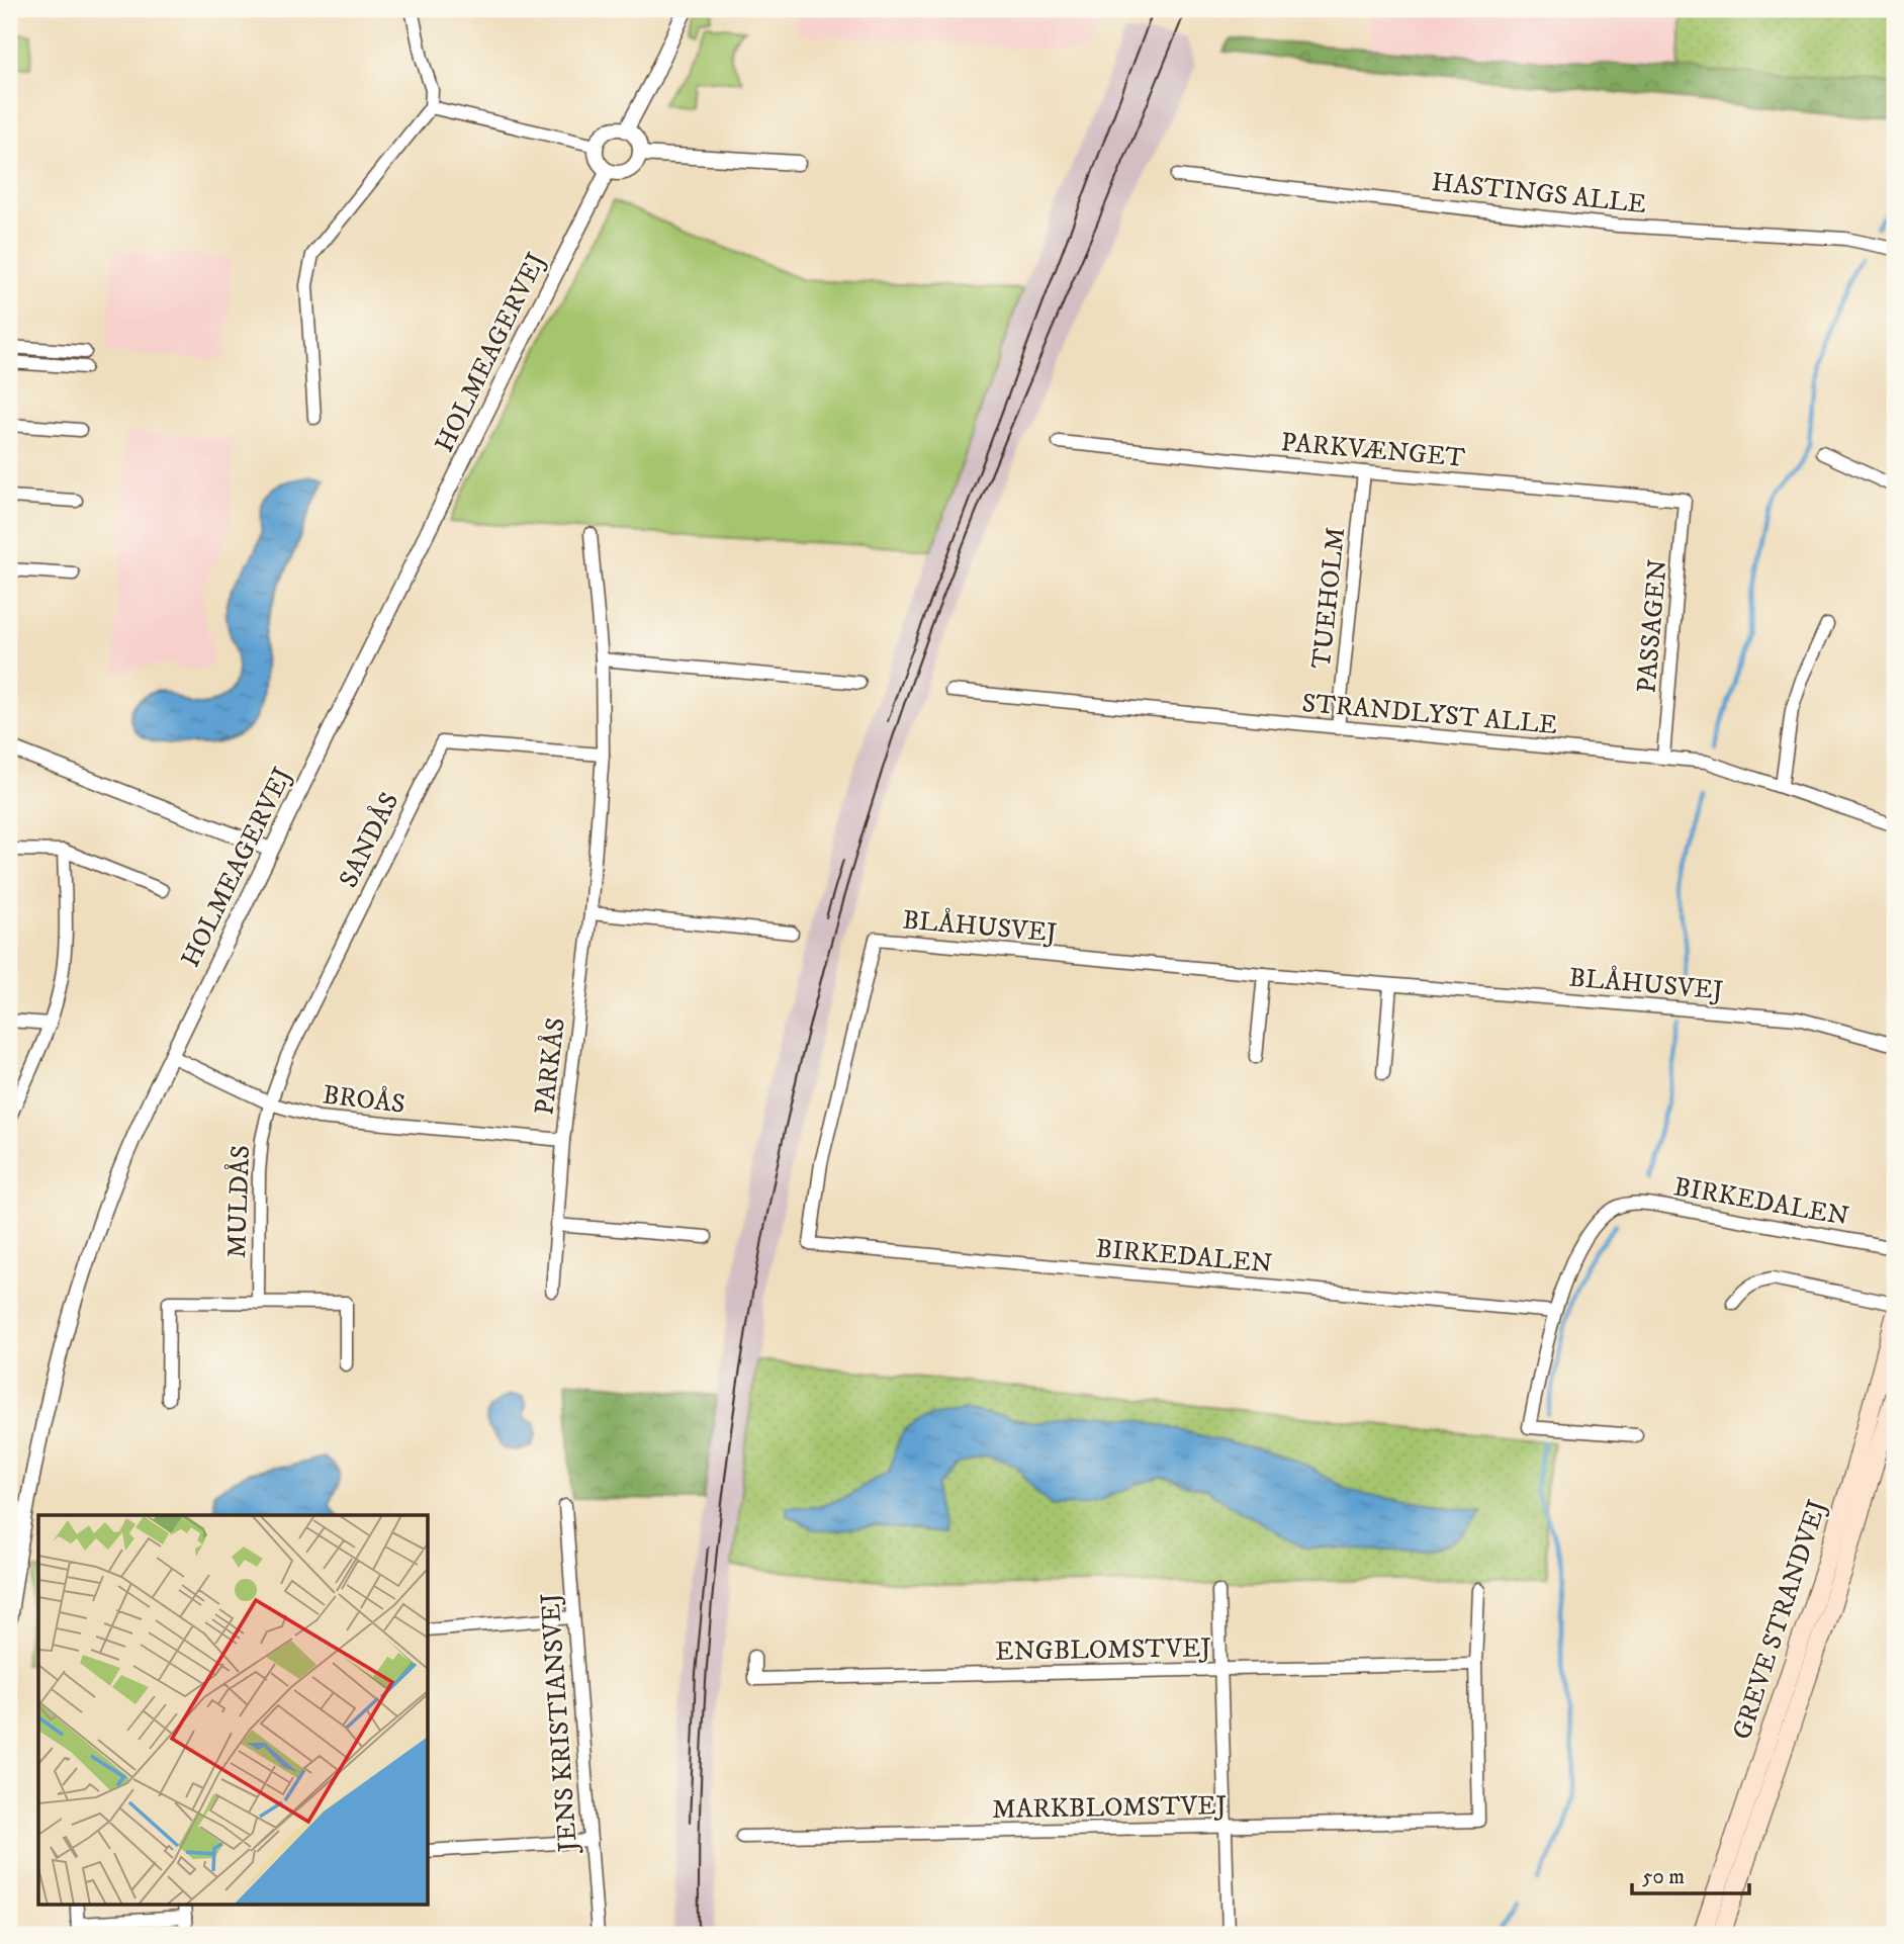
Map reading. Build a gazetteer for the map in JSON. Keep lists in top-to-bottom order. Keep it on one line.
{"streets":{"main road":["GREVE STRANDVEJ"],"street":["HASTINGS ALLE","HOLMEAGERVEJ","PARKVÆNGET","TUEHOLM","PASSAGEN","STRANDLYST ALLE","SANDÅS","BLÅHUSVEJ","PARKÅS","BROÅS","BIRKEDALEN","MULDÅS","ENGBLOMSTVEJ","JENS KRISTIANSVEJ","MARKBLOMSTVEJ"]},"crossings":[["HOLMEAGERVEJ","BROÅS"],["PARKVÆNGET","TUEHOLM"],["PARKVÆNGET","PASSAGEN"],["TUEHOLM","STRANDLYST ALLE"],["PASSAGEN","STRANDLYST ALLE"],["SANDÅS","PARKÅS"],["SANDÅS","BROÅS"],["SANDÅS","MULDÅS"],["BLÅHUSVEJ","BIRKEDALEN"],["PARKÅS","BROÅS"],["BROÅS","MULDÅS"],["ENGBLOMSTVEJ","MARKBLOMSTVEJ"]],"scale_bar":"50 m"}
